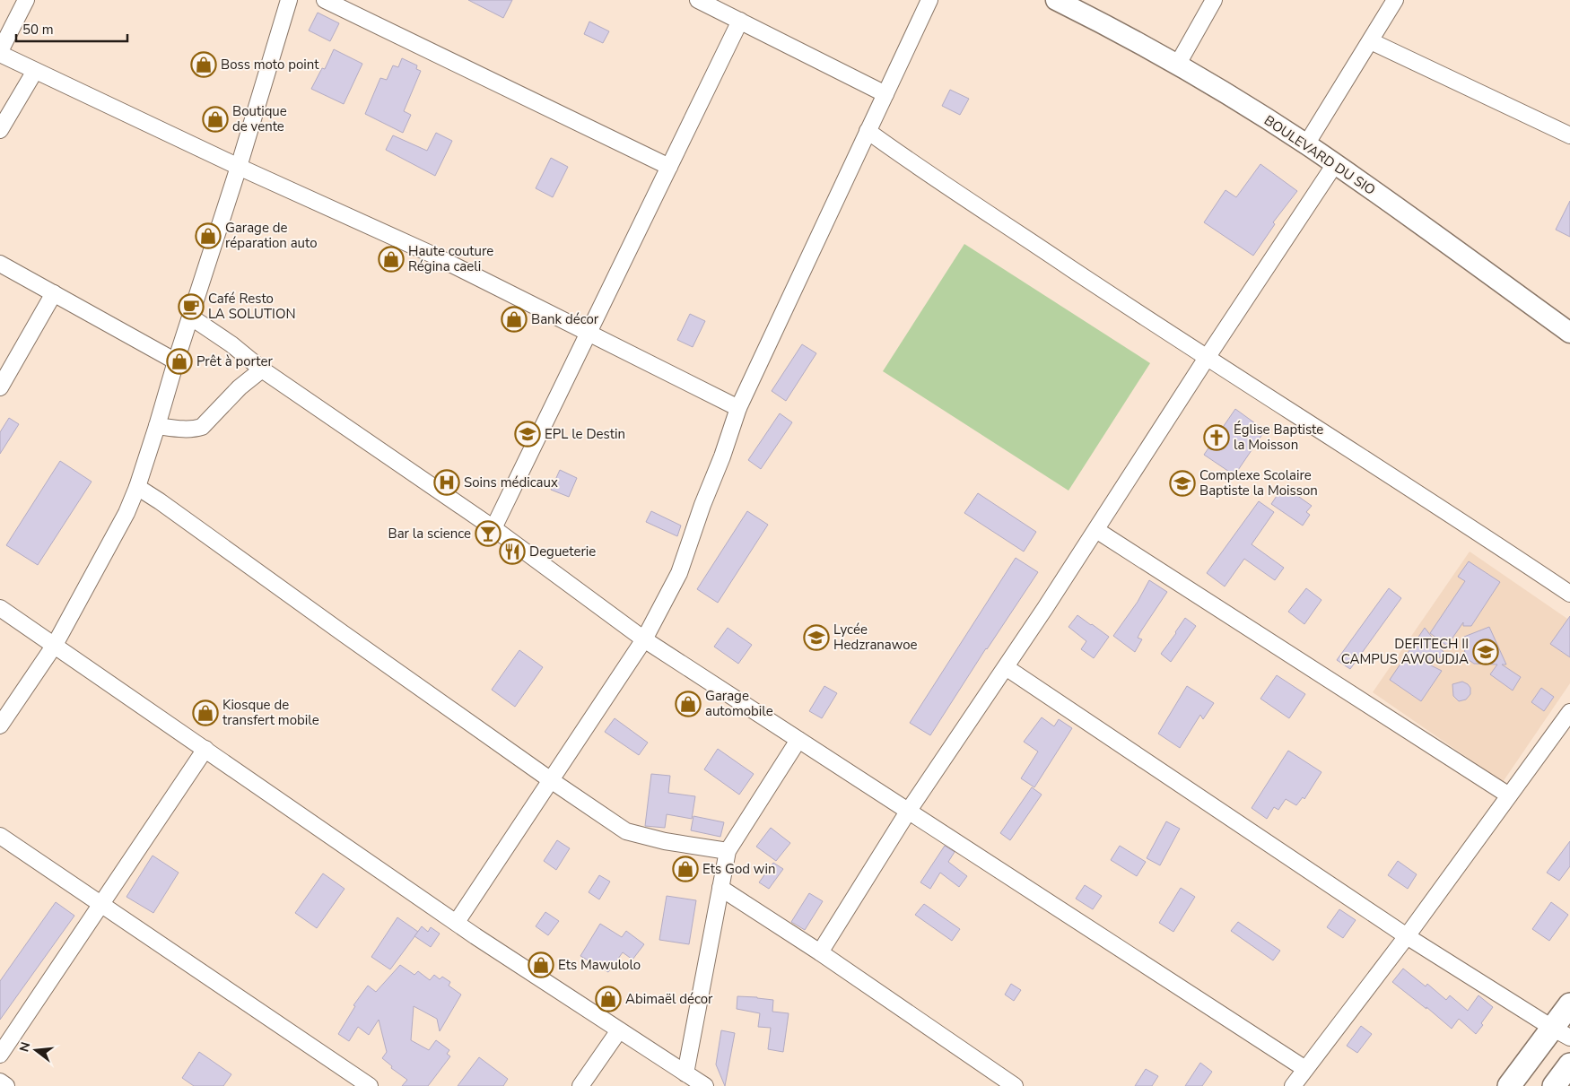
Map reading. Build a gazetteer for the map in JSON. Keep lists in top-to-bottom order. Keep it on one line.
{"streets":{"street":["BOULEVARD DU SIO"]},"places":{"shop":["Boss moto point","Boutique de vente","Garage de réparation auto","Haute couture Régina caeli","Bank décor","Prêt à porter","Garage automobile","Kiosque de transfert mobile","Ets God win","Ets Mawulolo","Abimaël décor"],"cafe":["Café Resto LA SOLUTION"],"school or university":["EPL le Destin","Complexe Scolaire Baptiste la Moisson","Lycée Hedzranawoe","DEFITECH II CAMPUS AWOUDJA"],"church":["Église Baptiste la Moisson"],"hospital":["Soins médicaux"],"bar":["Bar la science"],"restaurant":["Degueterie"]},"scale_bar":"50 m","north":"left"}
